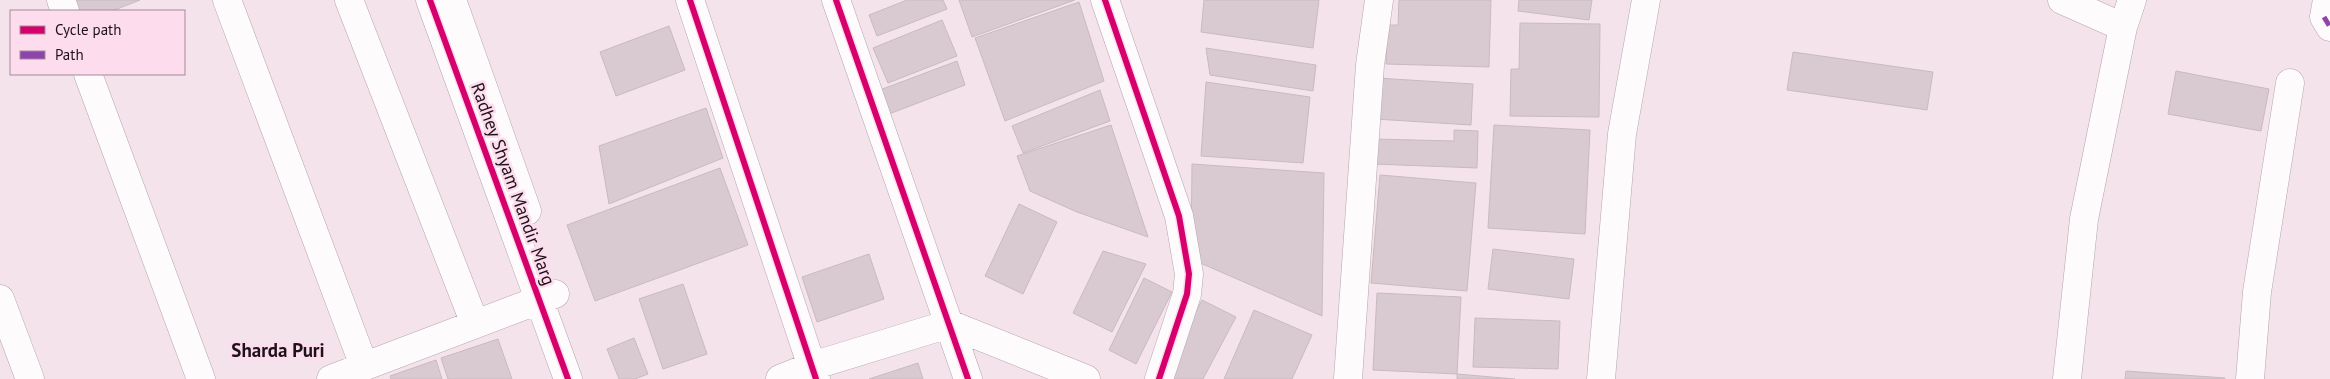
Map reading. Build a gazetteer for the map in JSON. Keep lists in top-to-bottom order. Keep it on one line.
{"streets":{"street":["Radhey Shyam Mandir Marg"]},"districts":["Sharda Puri"],"legend":["Cycle path","Path"]}
